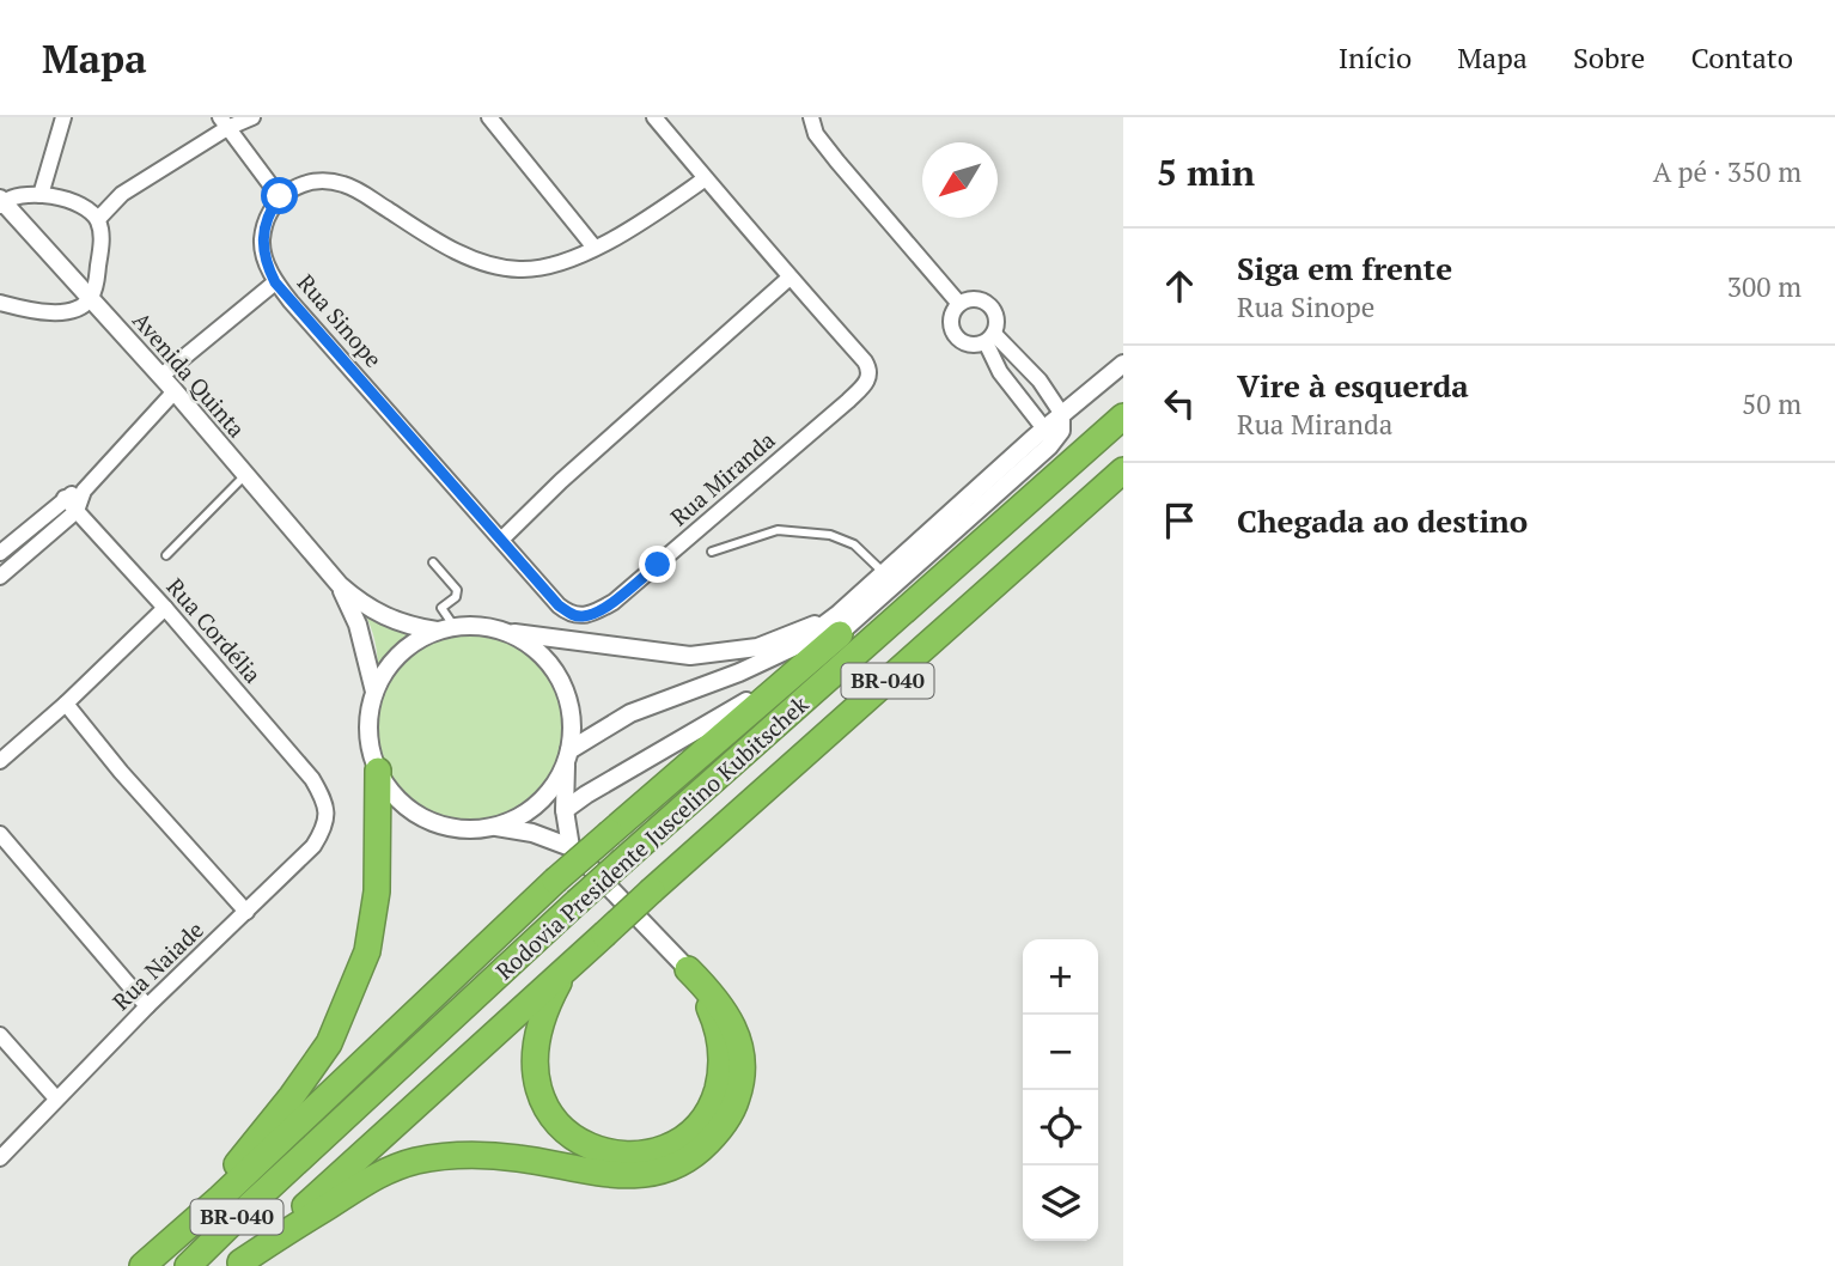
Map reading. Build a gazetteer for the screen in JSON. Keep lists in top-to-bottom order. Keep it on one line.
{"streets":{"highway":["BR-040","Rodovia Presidente Juscelino Kubitschek"],"street":["Rua Sinope","Avenida Quinta","Rua Miranda","Rua Cordélia","Rua Naiade"]},"crossings":[["Rua Sinope","Rua Miranda"],["Rua Cordélia","Rua Naiade"]],"north":"bottom left","page":{"header":"Mapa","nav":["Início","Mapa","Sobre","Contato"],"heading":["5 min","A pé · 350 m"],"list":[["Siga em frente","Rua Sinope","300 m"],["Vire à esquerda","Rua Miranda","50 m"],"Chegada ao destino"],"map_buttons":["+","−"]}}
